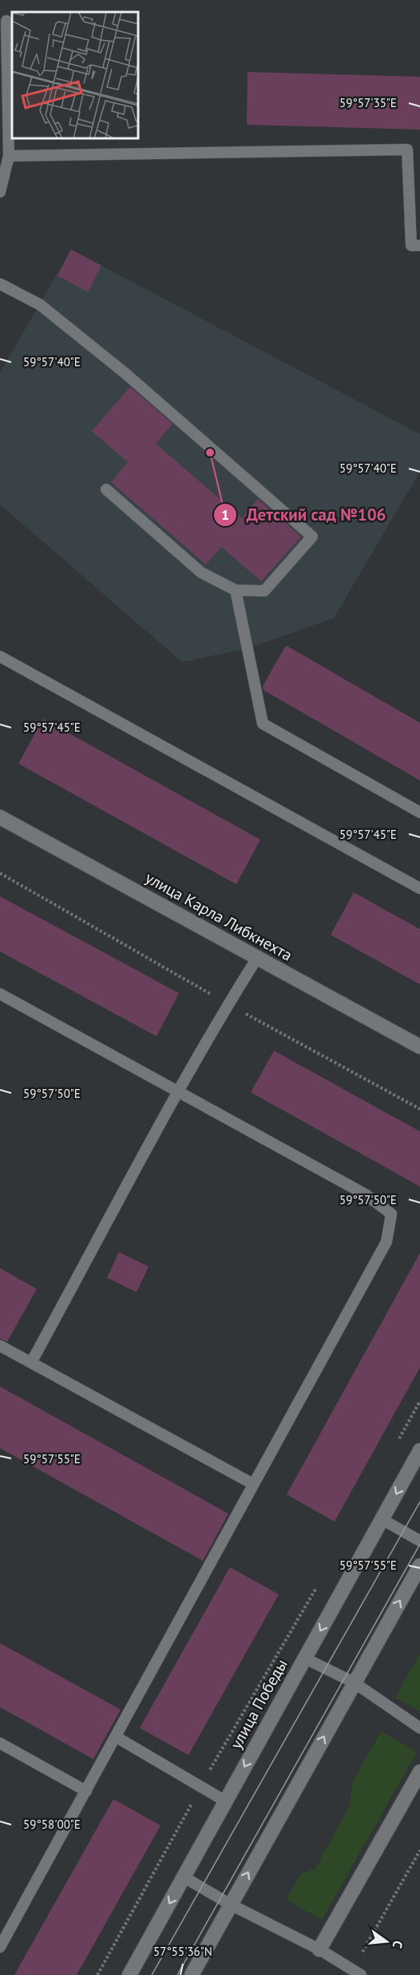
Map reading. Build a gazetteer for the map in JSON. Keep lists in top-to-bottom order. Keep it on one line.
{"streets":{"main road":["улица Карла Либкнехта","улица Победы"]},"places":["Детский сад №106"],"north":"right","coordinates":["59°57'35\"E","59°57'40\"E","59°57'45\"E","59°57'50\"E","59°57'55\"E","59°58'00\"E","57°55'36\"N"]}
